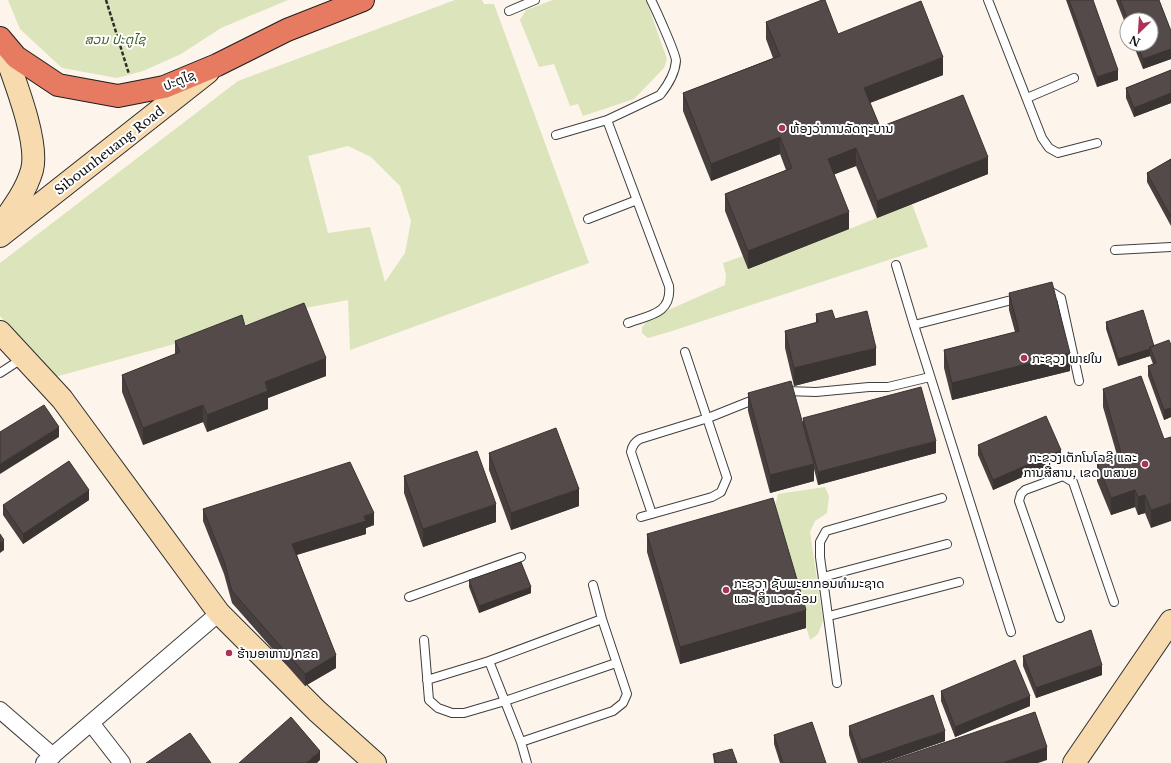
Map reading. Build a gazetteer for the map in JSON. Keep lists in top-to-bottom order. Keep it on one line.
{"streets":{"highway":["ປະຕູໄຊ"],"street":["Sibounheuang Road"]},"crossings":[["ປະຕູໄຊ","Sibounheuang Road"]],"parks":["ສວນ ປະຕູໄຊ"],"places":["ຫ້ອງວ່າການລັດຖະບານ","ກະຊວງ ພາຢໃນ","ກະຊວງເຕັກໂນໂລຊີ ແລະ ການສື່ສານ, ເຂດ ຫສນຍ","ກະຊວງ ຊັບພະຍາກອນທຳມະຊາດ ແລະ ສິ່ງແວດລ້ອມ","ຮ້ານອາຫານ ກຂຄ"],"north":"bottom left"}
